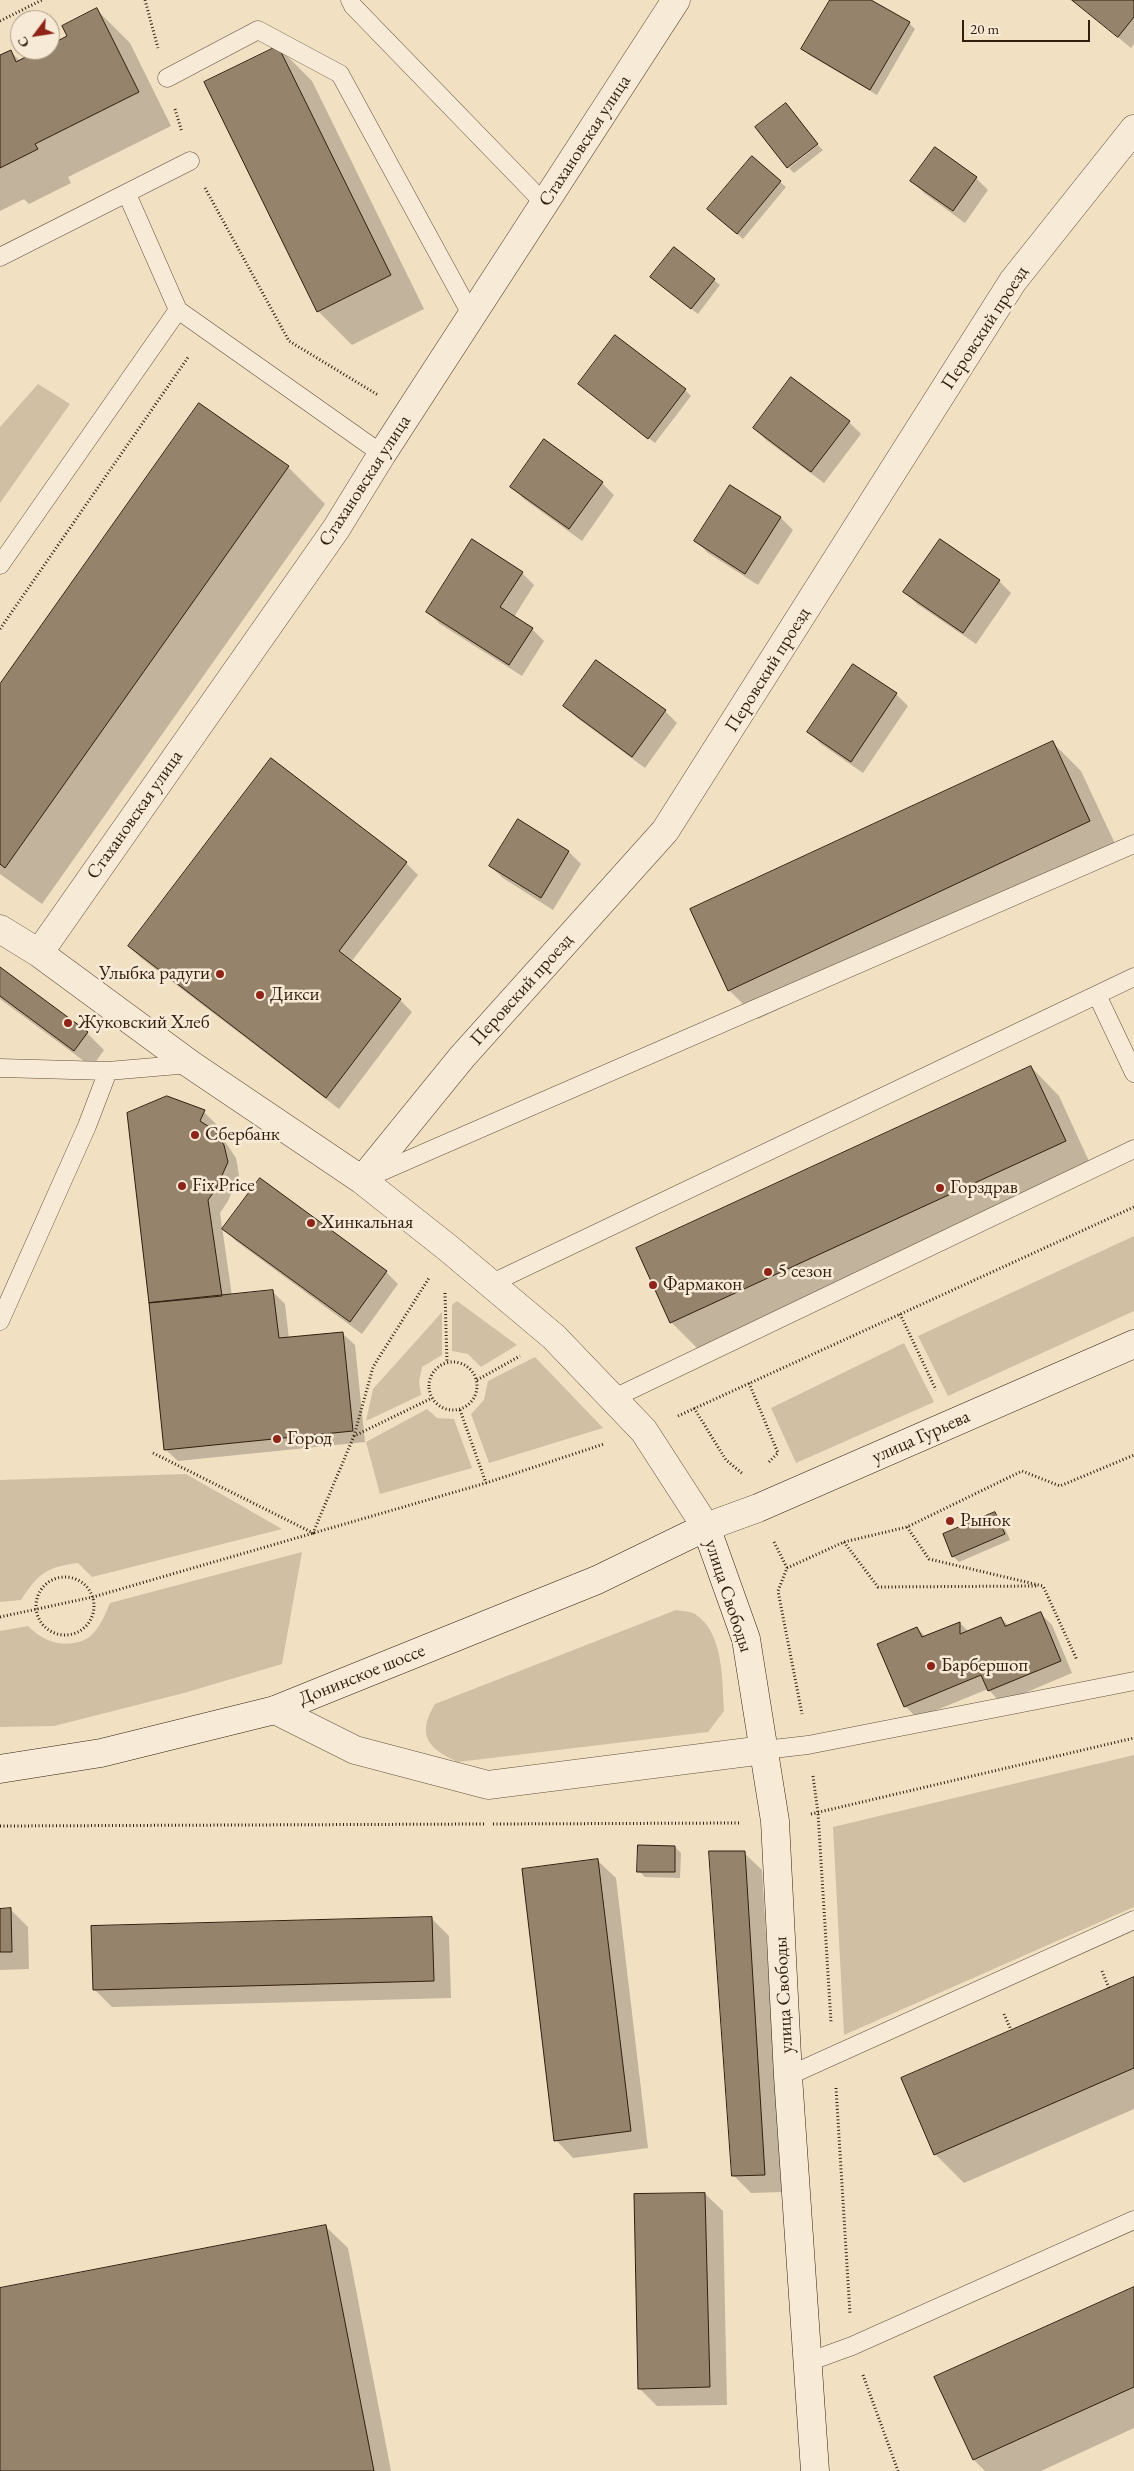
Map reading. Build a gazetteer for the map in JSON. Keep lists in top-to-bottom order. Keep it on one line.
{"streets":{"street":["Стахановская улица","Перовский проезд","улица Гурьева","улица Свободы","Донинское шоссе"]},"crossings":[["Стахановская улица","улица Свободы"],["Перовский проезд","улица Свободы"],["улица Гурьева","улица Свободы"],["улица Гурьева","Донинское шоссе"],["улица Свободы","Донинское шоссе"]],"places":["Улыбка радуги","Дикси","Жуковский Хлеб","Сбербанк","Fix Price","Горздрав","Хинкальная","5 сезон","Фармакон","Город","Рынок","Барбершоп"],"scale_bar":"20 m","north":"bottom left"}
